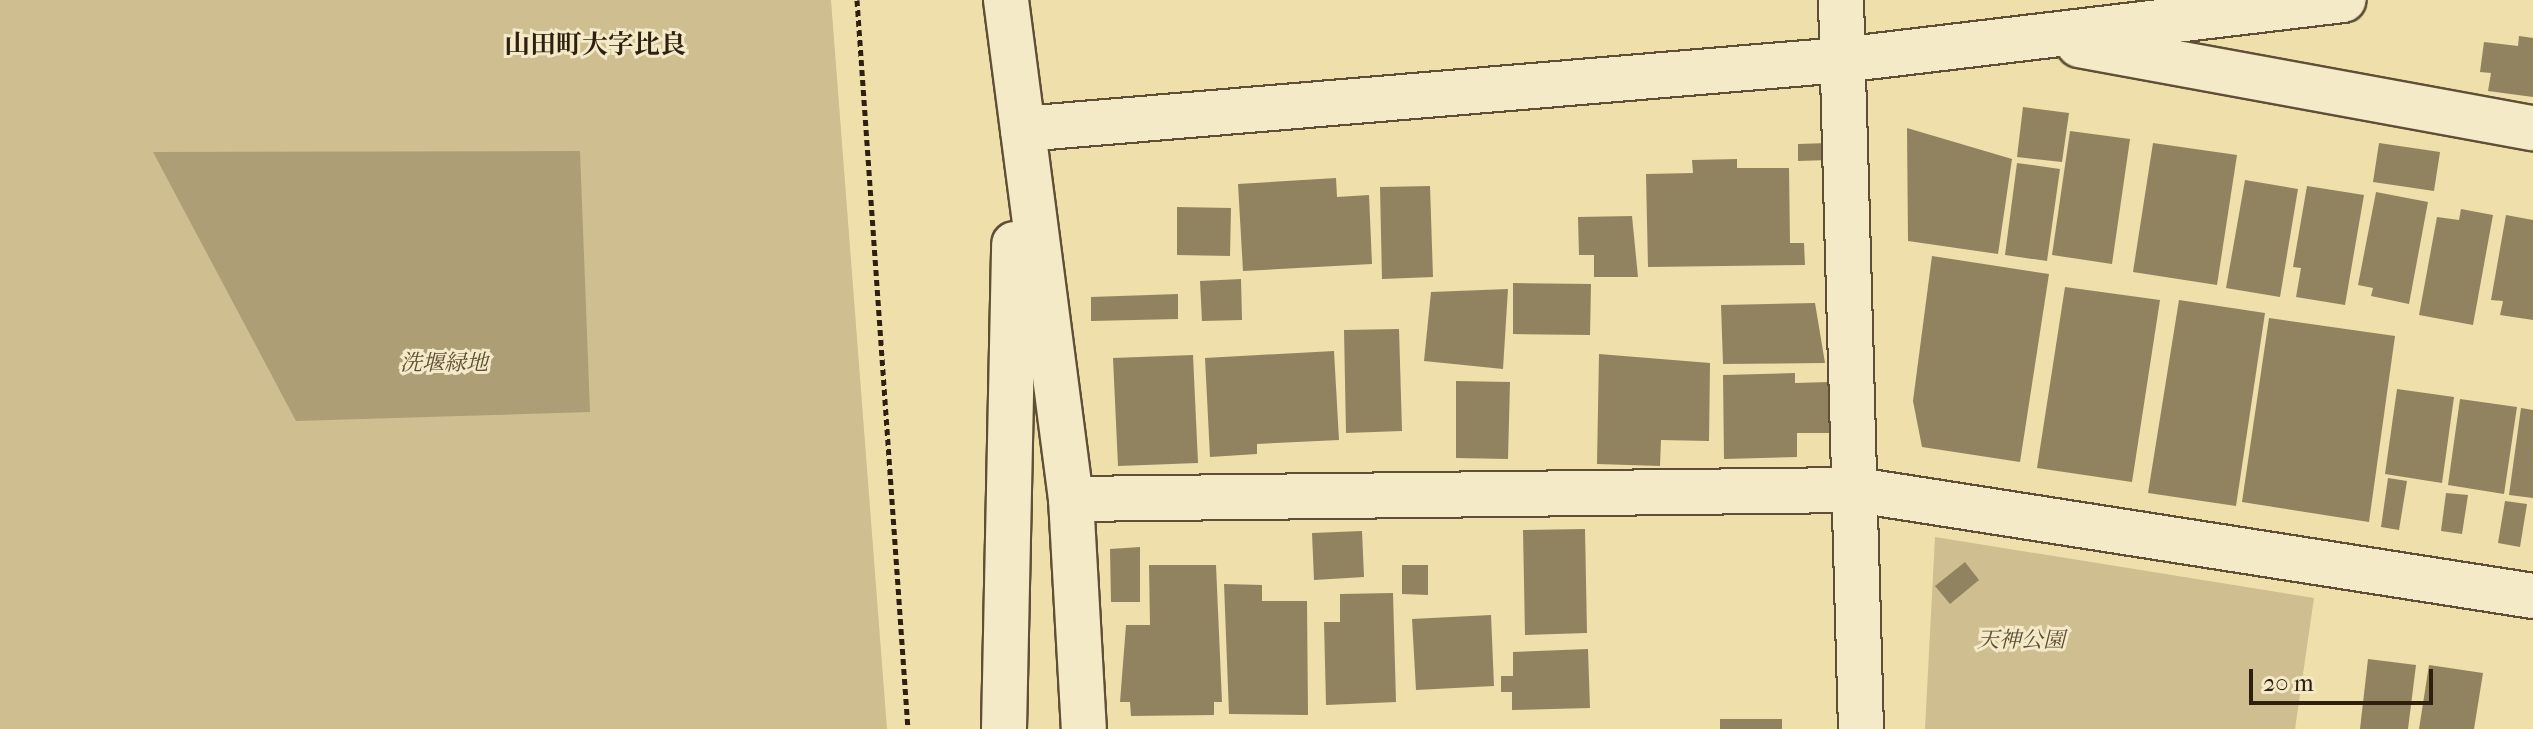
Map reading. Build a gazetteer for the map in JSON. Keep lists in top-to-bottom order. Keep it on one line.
{"districts":["山田町大字比良"],"parks":["洗堰緑地","天神公園"],"scale_bar":"20 m"}
